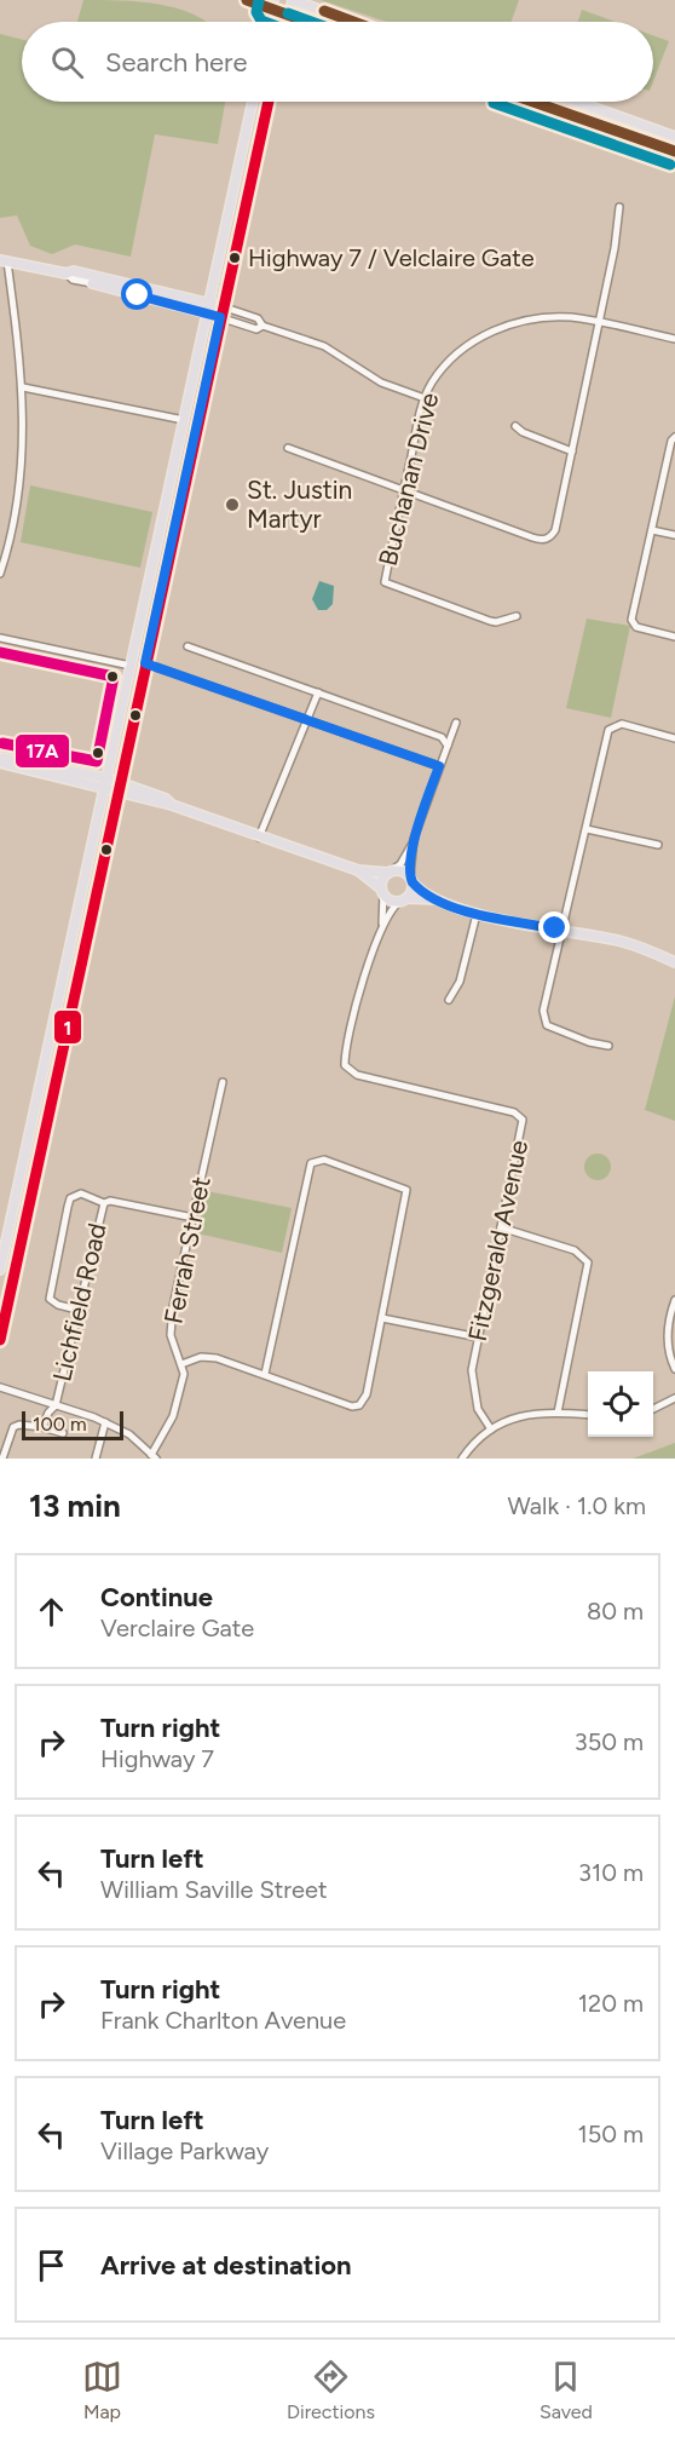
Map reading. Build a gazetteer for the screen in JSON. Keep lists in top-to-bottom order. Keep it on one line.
{"streets":{"street":["Buchanan Drive","Fitzgerald Avenue","Ferrah Street","Lichfield Road"]},"crossings":[["Ferrah Street","Lichfield Road"]],"places":["Highway 7 / Velclaire Gate","St. Justin Martyr"],"lines":["transit line 1","transit line 17A"],"scale_bar":"100 m","page":{"search":"Search here","scale":"100 m","heading":["13 min","Walk · 1.0 km"],"list":[["Continue","Verclaire Gate","80 m"],["Turn right","Highway 7","350 m"],["Turn left","William Saville Street","310 m"],["Turn right","Frank Charlton Avenue","120 m"],["Turn left","Village Parkway","150 m"],"Arrive at destination"],"nav":["Map","Directions","Saved"]}}
